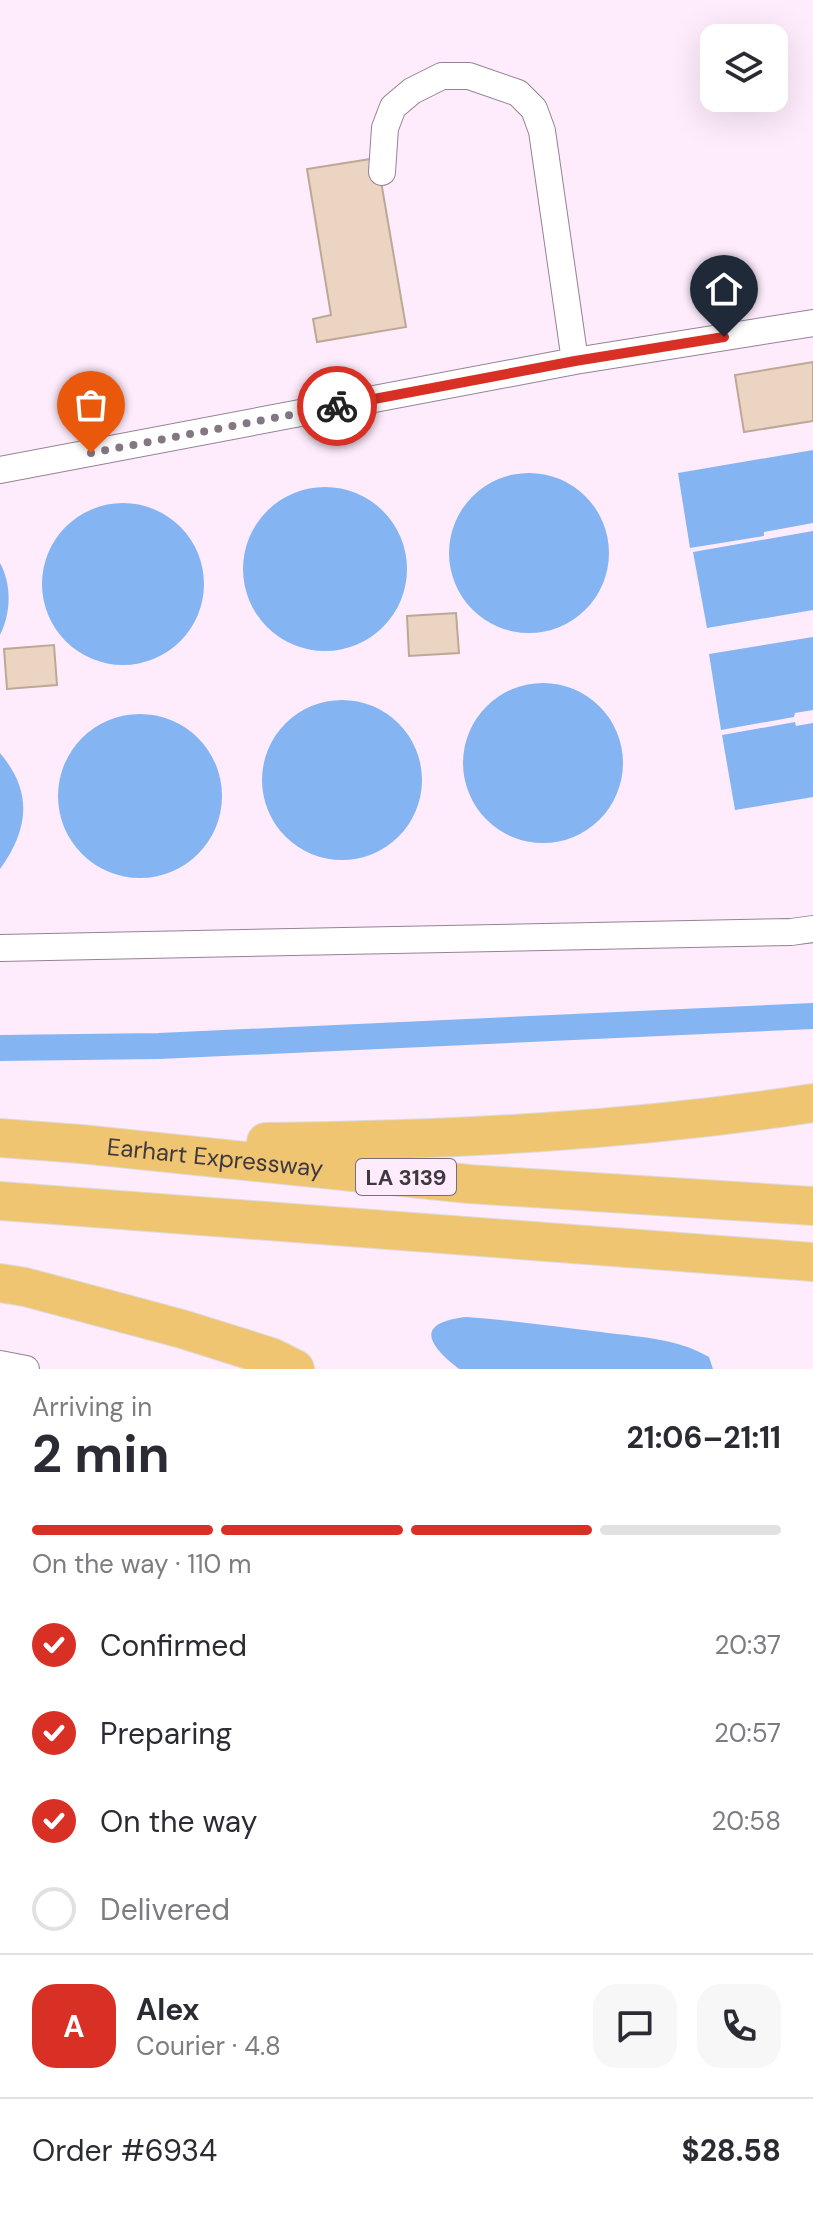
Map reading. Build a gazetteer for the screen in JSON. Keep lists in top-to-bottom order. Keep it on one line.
{"streets":{"highway":["Earhart Expressway","LA 3139"]},"page":{"heading":["2 min","Arriving in","21:06–21:11"],"panel":["Alex","Courier · 4.8","Order #6934","$28.58"],"bar":"On the way · 110 m","list":[["Confirmed","20:37"],["Preparing","20:57"],["On the way","20:58"],"Delivered"],"round":"A"}}
